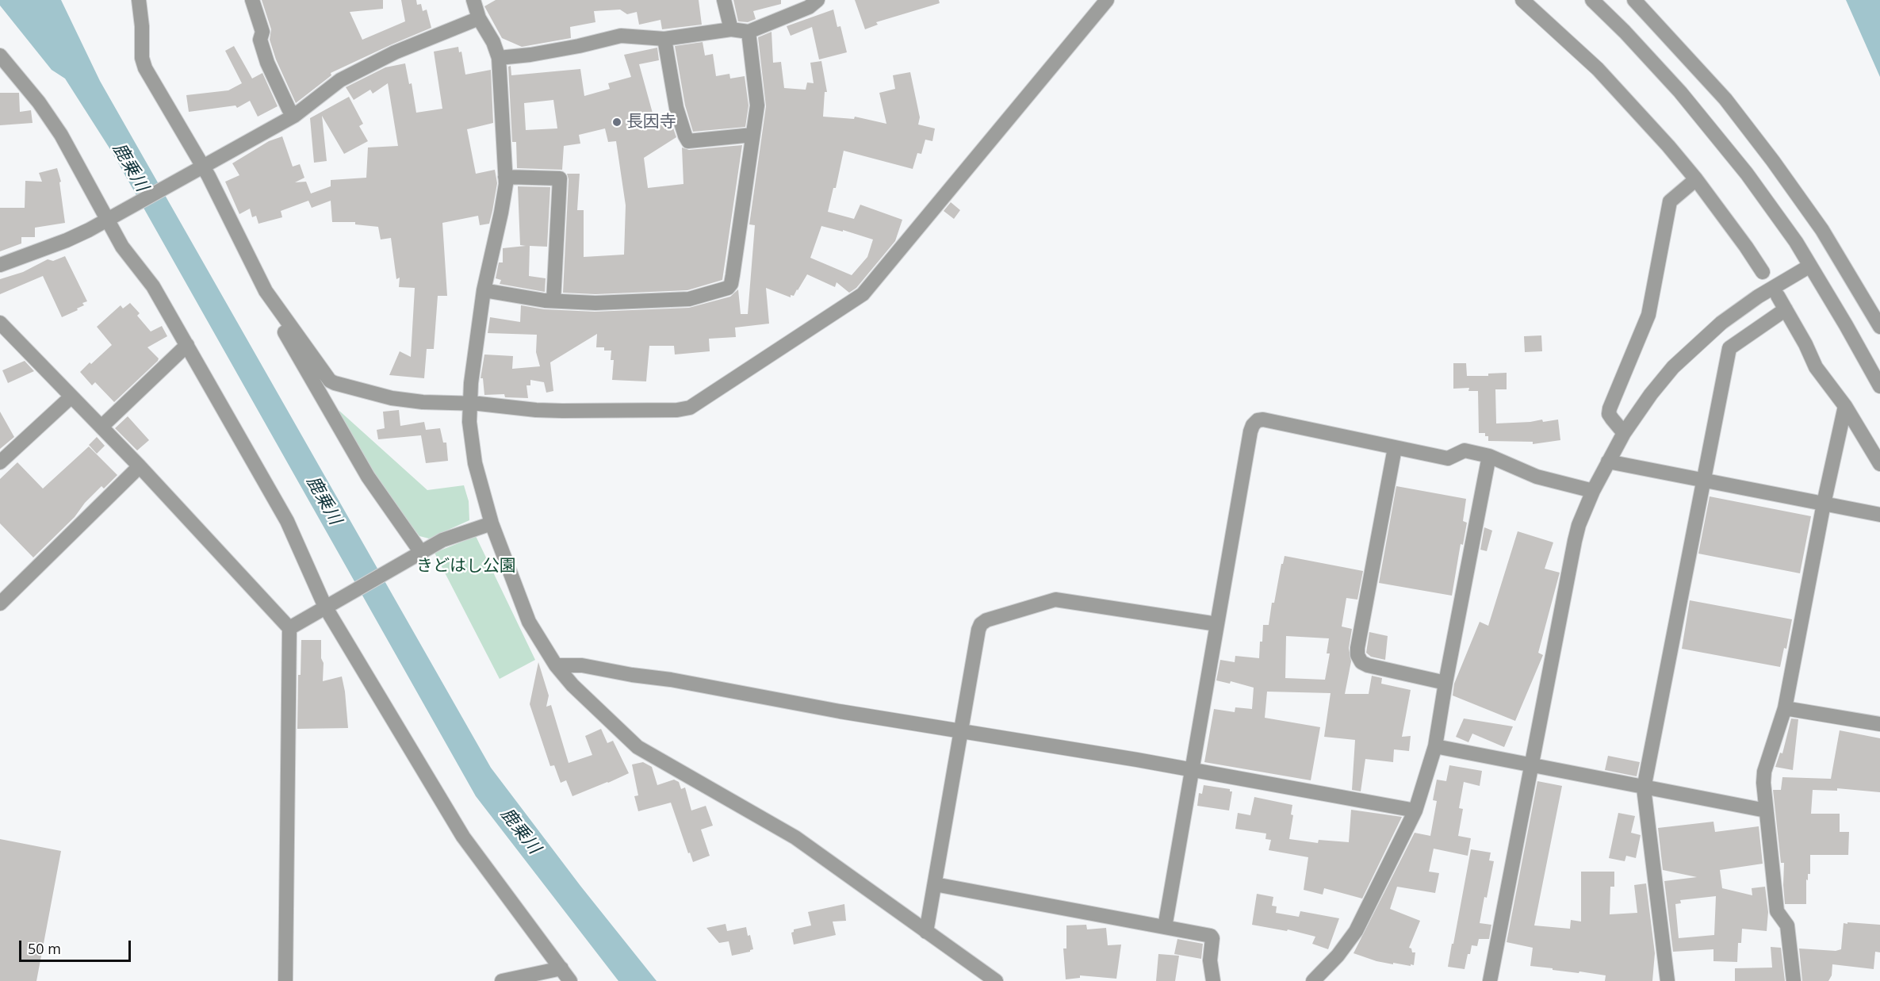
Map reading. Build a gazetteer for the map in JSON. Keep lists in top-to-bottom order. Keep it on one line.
{"water":["鹿乗川"],"parks":["きどはし公園"],"places":["長因寺"],"scale_bar":"50 m"}
